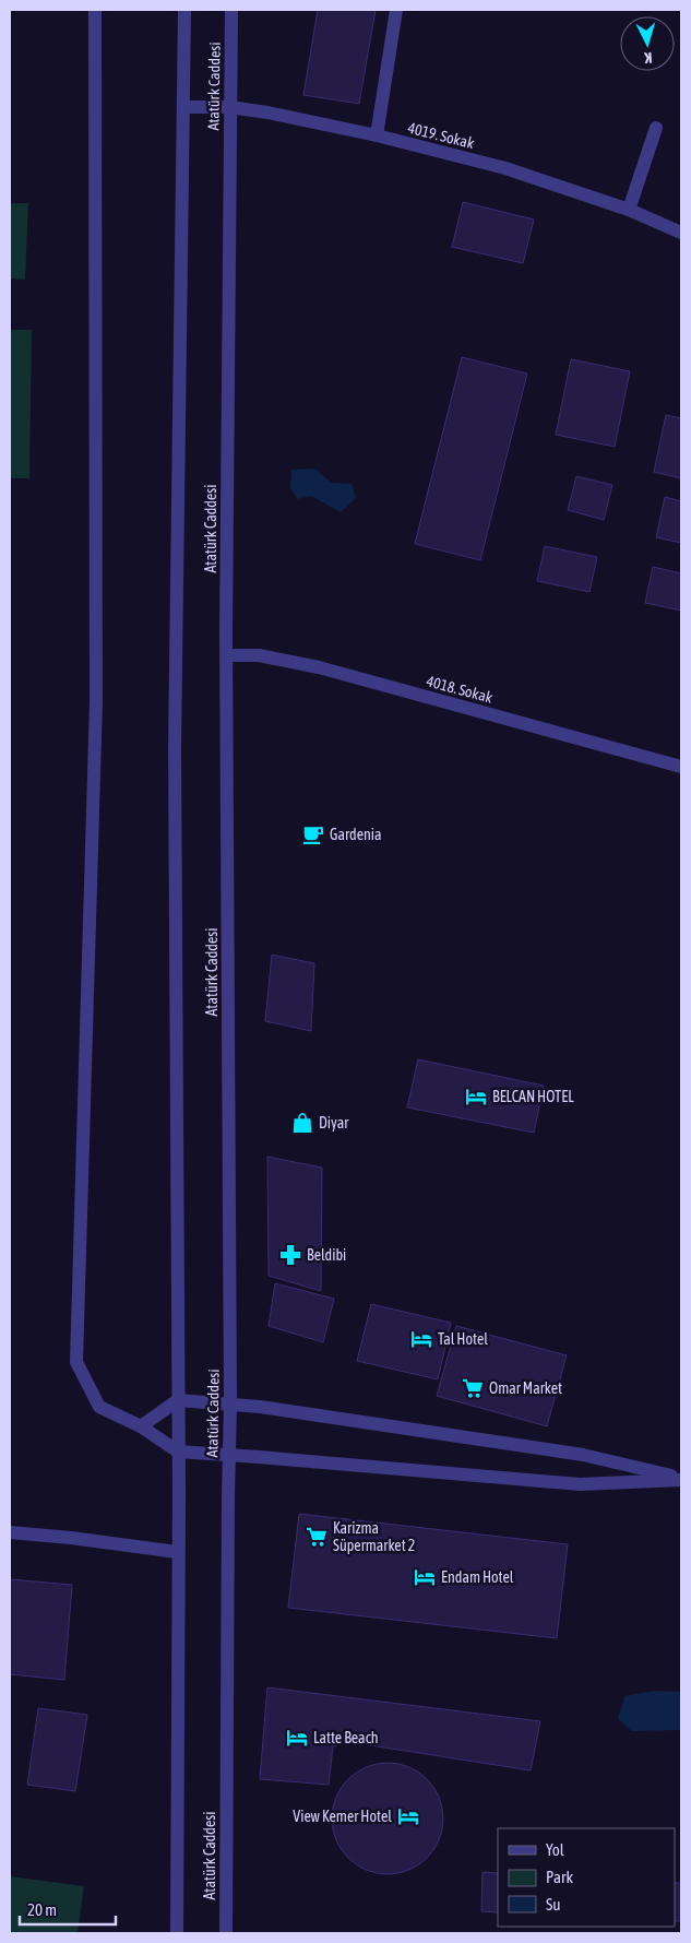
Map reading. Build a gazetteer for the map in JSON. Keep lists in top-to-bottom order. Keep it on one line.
{"streets":{"street":["Atatürk Caddesi","4019. Sokak","4018. Sokak"]},"crossings":[["Atatürk Caddesi","4019. Sokak"],["Atatürk Caddesi","4018. Sokak"]],"places":{"cafe":["Gardenia"],"hotel":["BELCAN HOTEL","Tal Hotel","Endam Hotel","Latte Beach","View Kemer Hotel"],"shop":["Diyar"],"pharmacy":["Beldibi"],"supermarket":["Omar Market","Karizma Süpermarket 2"]},"legend":["Yol","Park","Su"],"scale_bar":"20 m","north":"bottom"}
